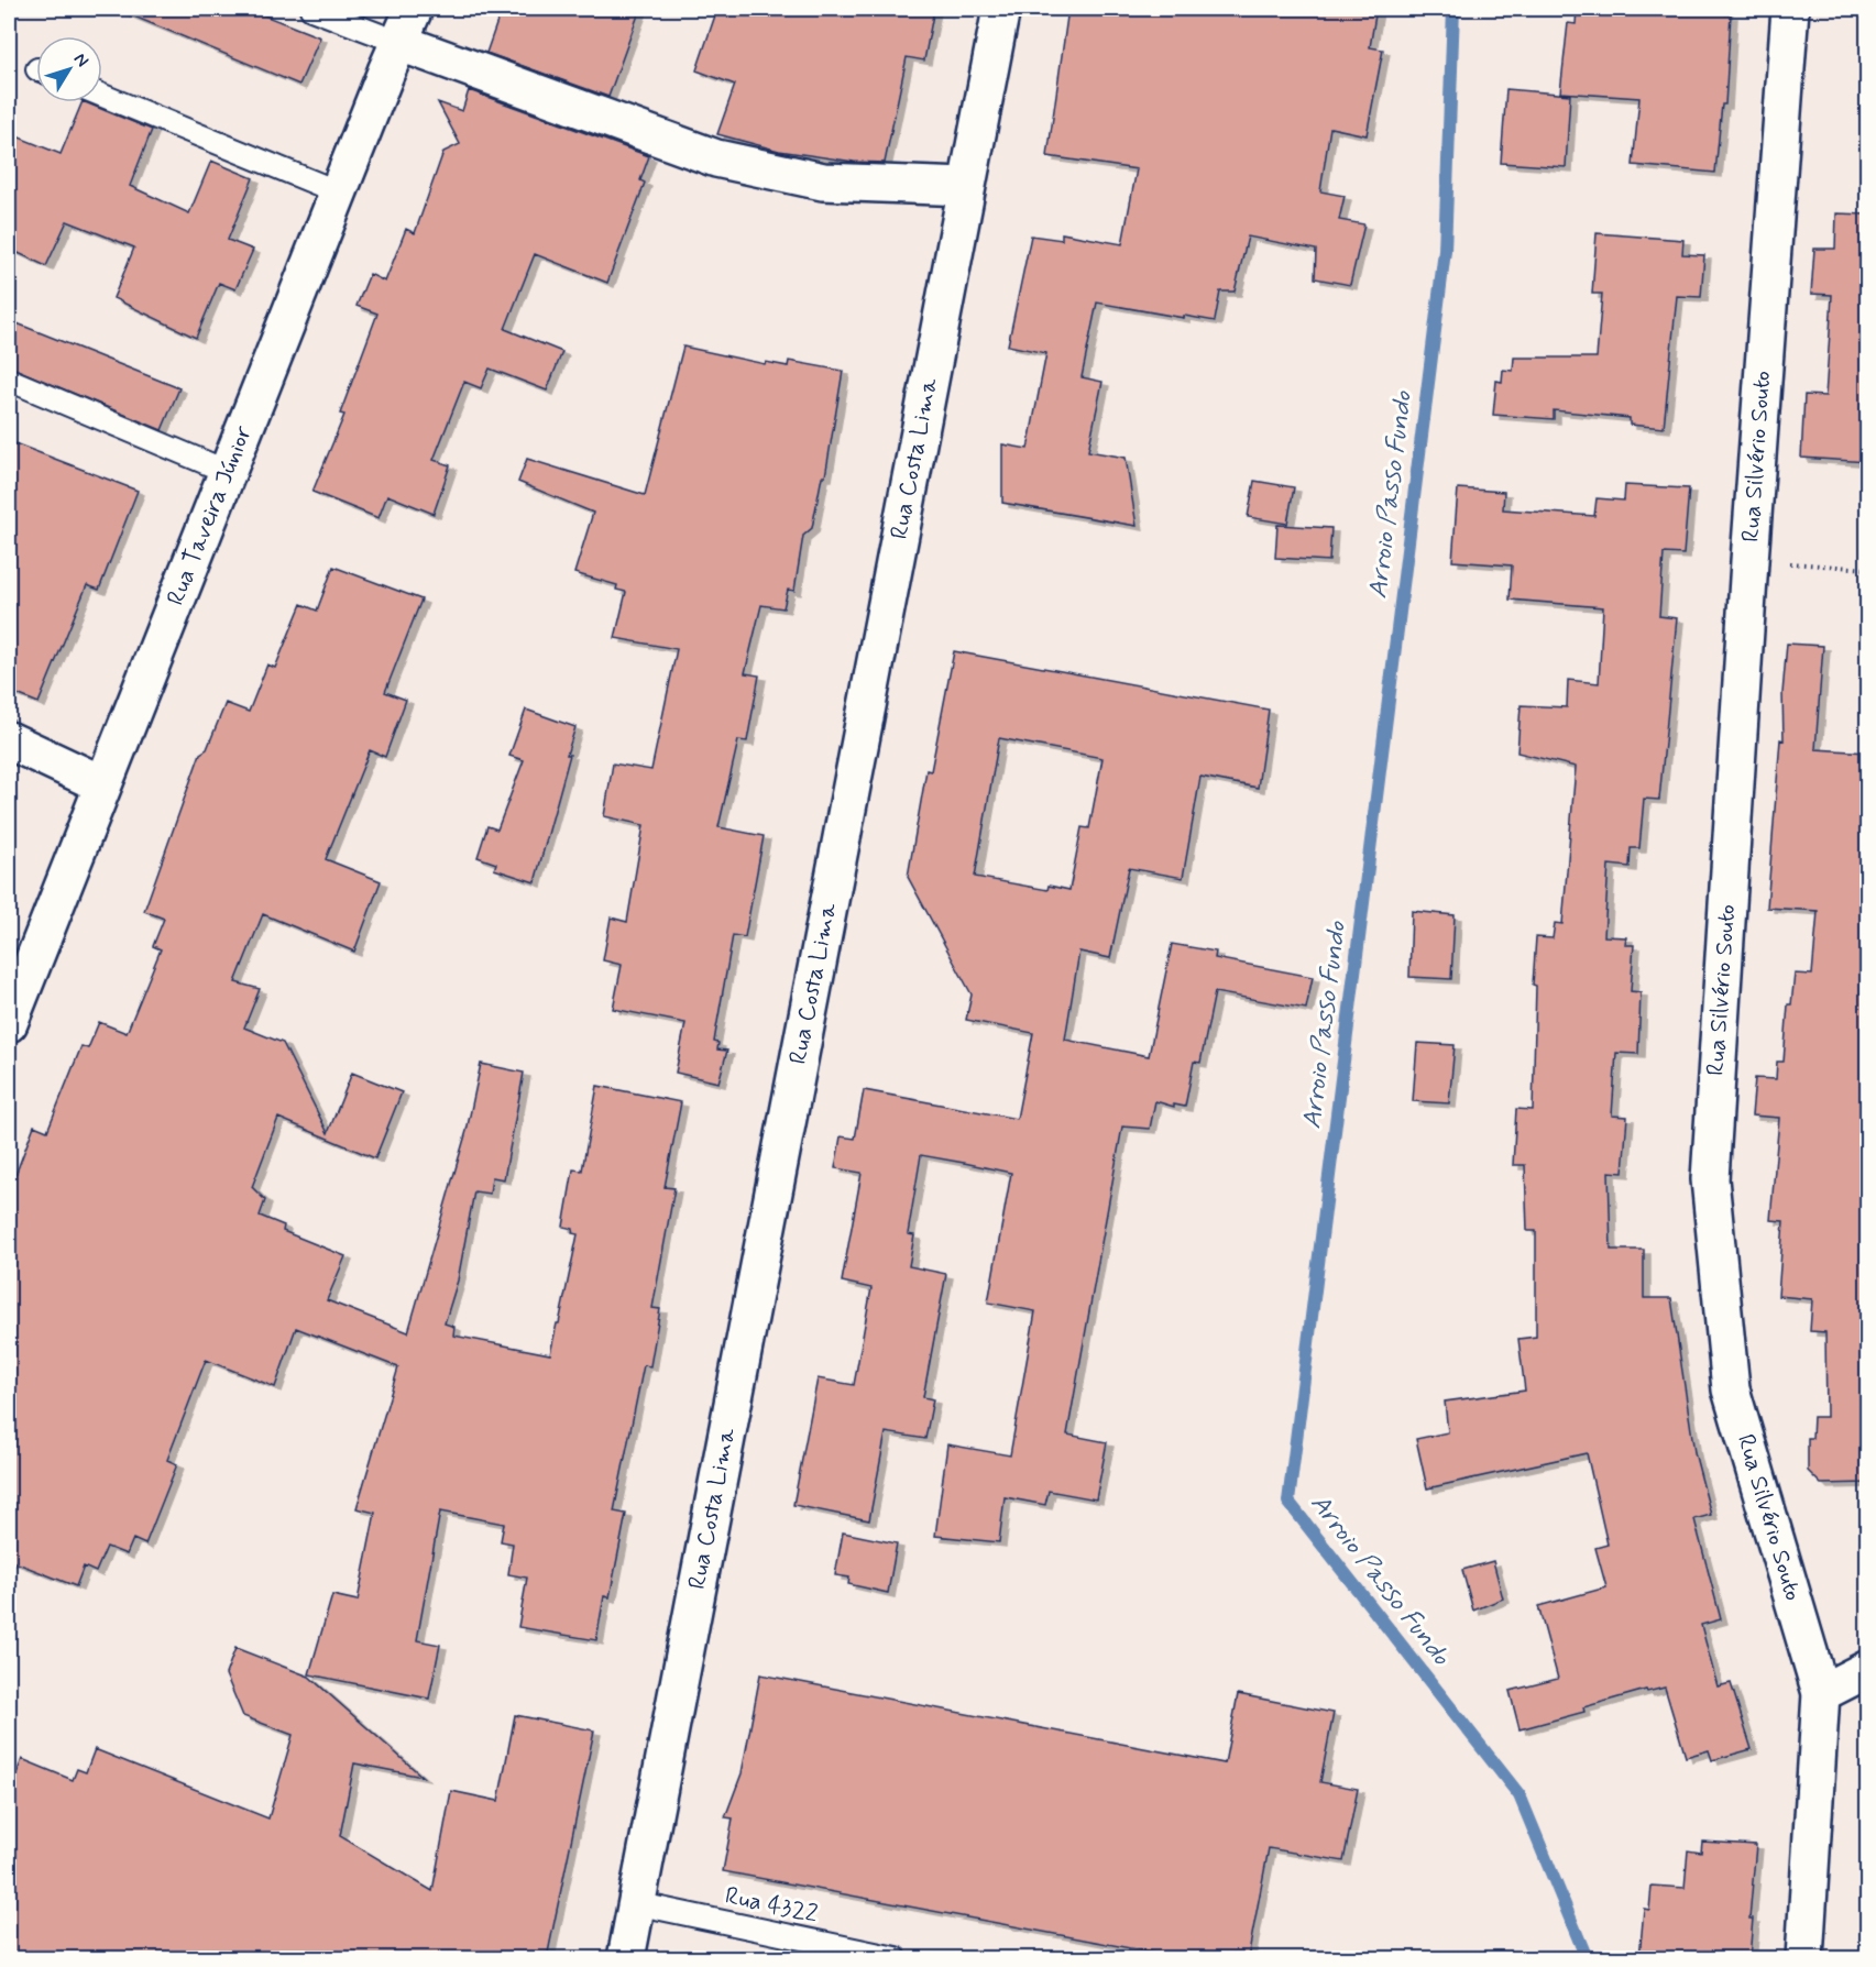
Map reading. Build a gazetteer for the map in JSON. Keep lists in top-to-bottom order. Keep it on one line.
{"streets":{"street":["Rua Silvério Souto","Rua Costa Lima","Rua Taveira Júnior"],"lane":["Rua 4322"]},"crossings":[["Rua Costa Lima","Rua 4322"]],"water":["Arroio Passo Fundo"],"north":"top right"}
